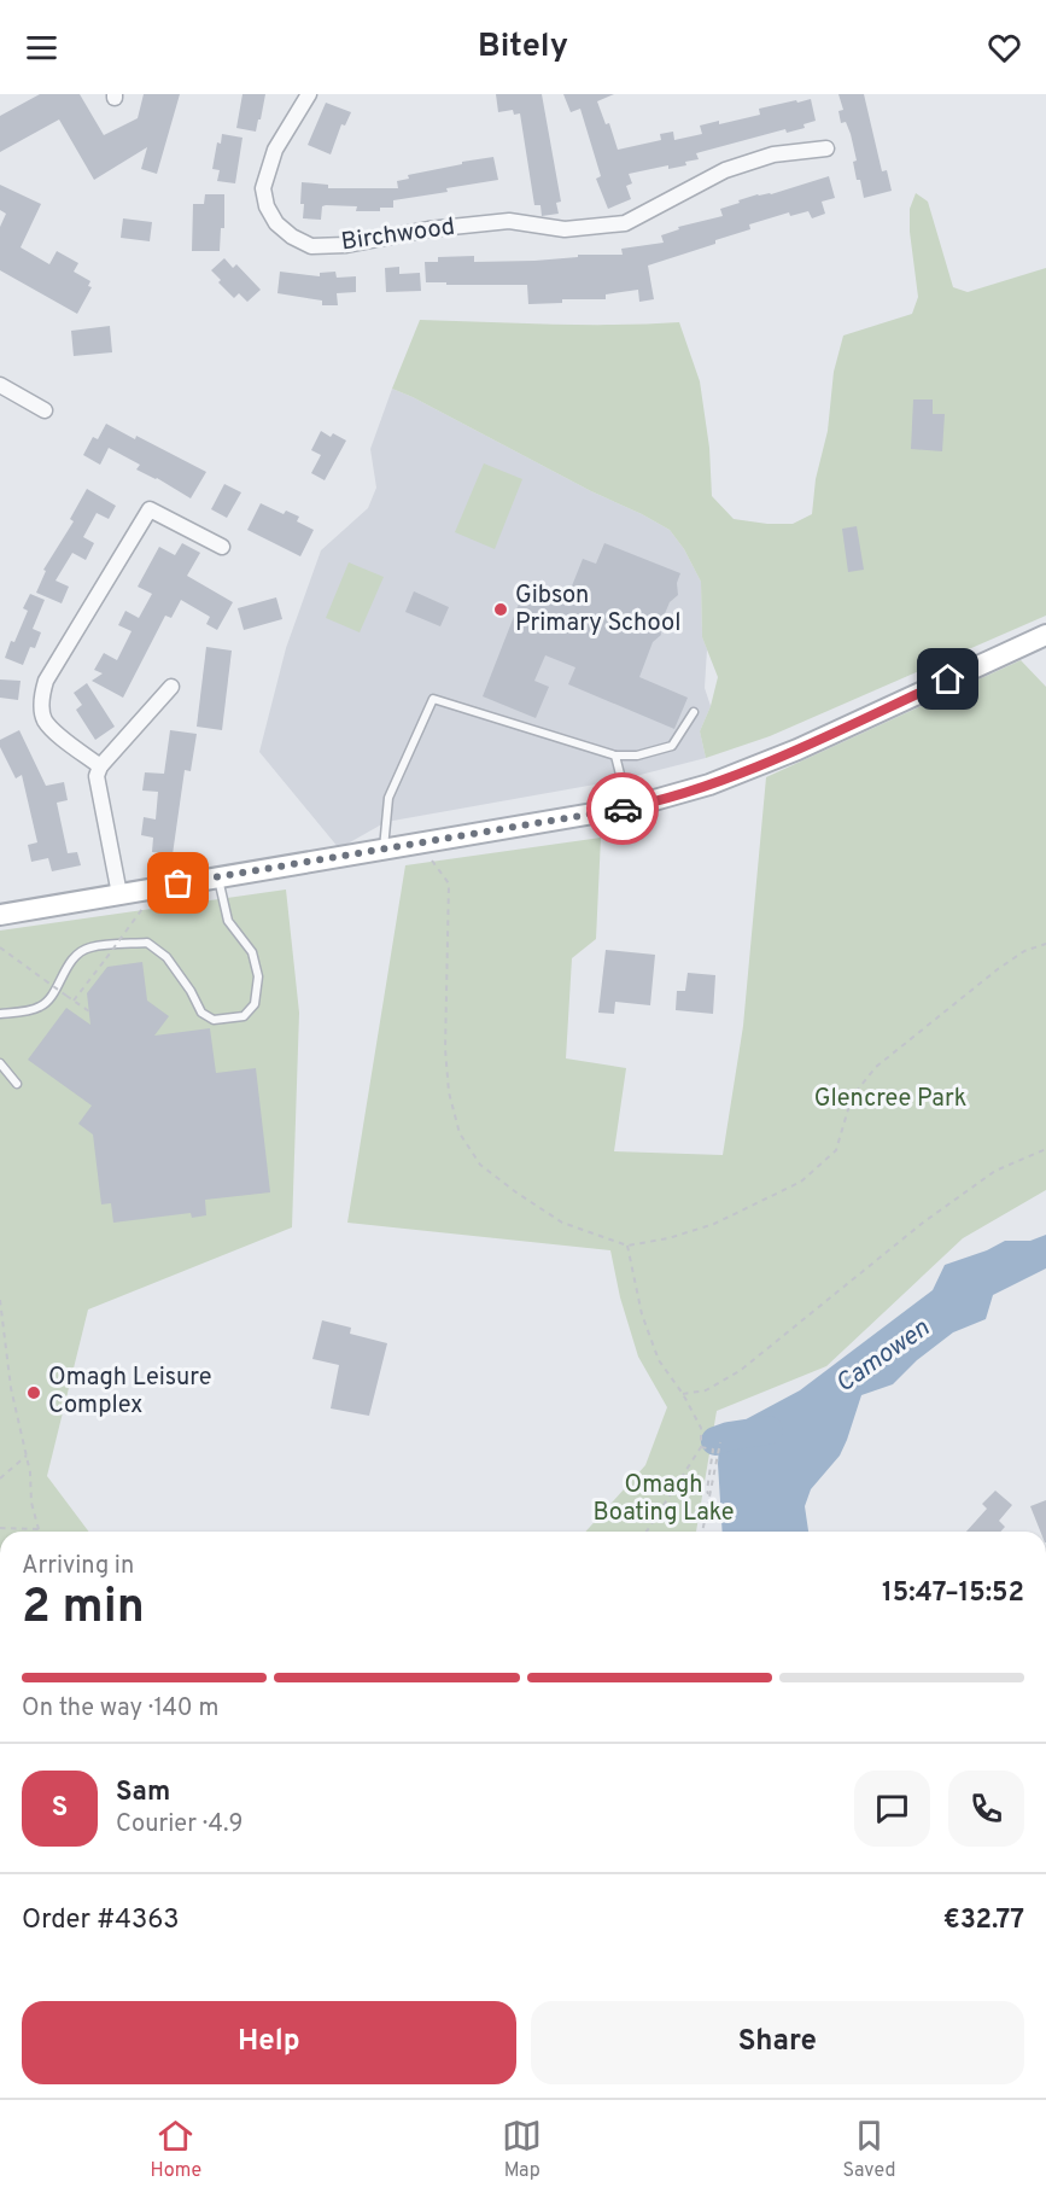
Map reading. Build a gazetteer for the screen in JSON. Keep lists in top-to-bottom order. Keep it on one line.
{"streets":{"street":["Birchwood"]},"water":["Camowen"],"parks":["Glencree Park","Omagh Boating Lake"],"places":["Gibson Primary School","Omagh Leisure Complex"],"page":{"header":"Bitely","heading":["2 min","Arriving in","15:47–15:52"],"panel":["Sam","Courier · 4.9","Order #4363","€32.77"],"bar":"On the way · 140 m","round":"S","buttons":["Help","Share"],"tabs":["Home","Map","Saved"]}}
